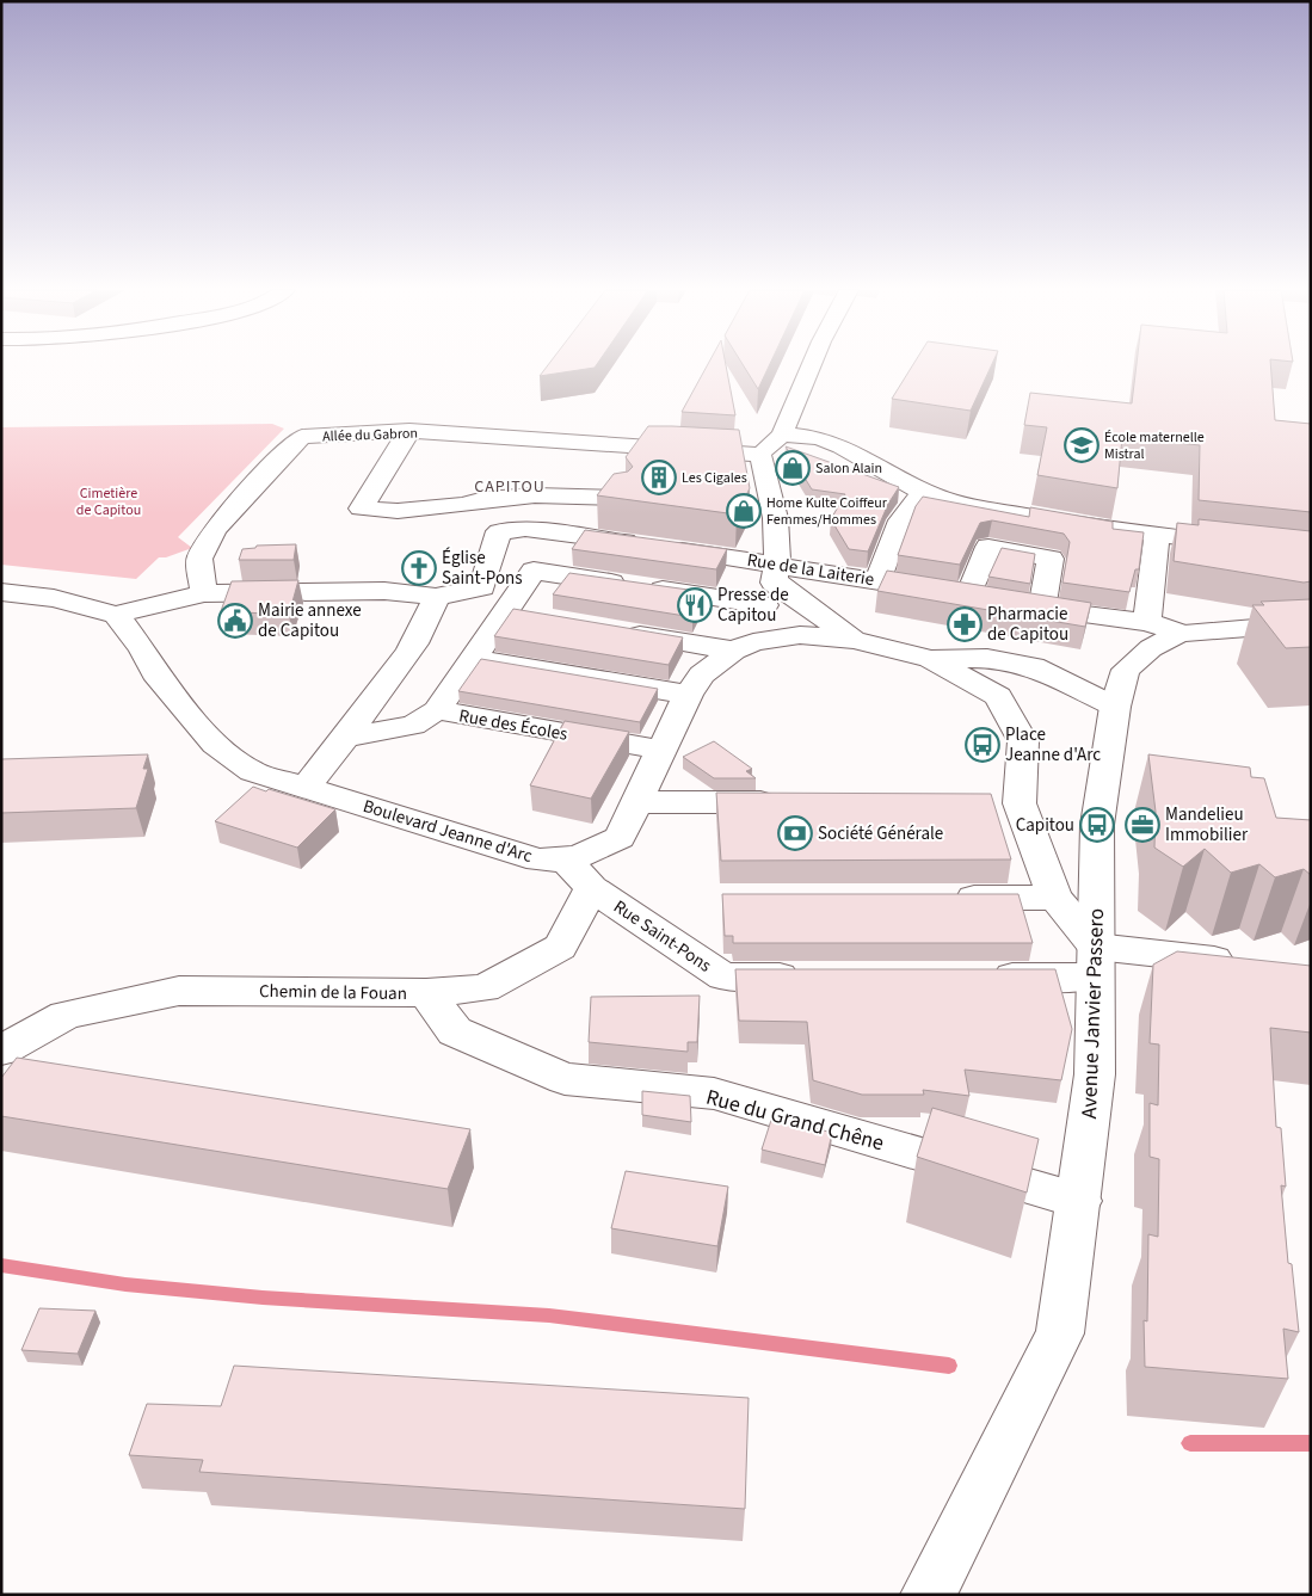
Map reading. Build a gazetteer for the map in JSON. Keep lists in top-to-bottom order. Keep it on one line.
{"streets":{"street":["Allée du Gabron","Rue de la Laiterie","Rue des Écoles","Boulevard Jeanne d'Arc","Rue Saint-Pons","Chemin de la Fouan","Avenue Janvier Passero","Rue du Grand Chêne"]},"crossings":[["Rue des Écoles","Boulevard Jeanne d'Arc"],["Boulevard Jeanne d'Arc","Avenue Janvier Passero"],["Rue Saint-Pons","Chemin de la Fouan"],["Chemin de la Fouan","Rue du Grand Chêne"],["Avenue Janvier Passero","Rue du Grand Chêne"]],"districts":["CAPITOU"],"parks":["Cimetière de Capitou"],"places":{"school or university":["École maternelle Mistral"],"shop":["Salon Alain","Home Kulte Coiffeur Femmes/Hommes"],"building":["Les Cigales"],"church":["Église Saint-Pons"],"restaurant":["Presse de Capitou"],"public building":["Mairie annexe de Capitou"],"pharmacy":["Pharmacie de Capitou"],"bus stop":["Place Jeanne d'Arc","Capitou"],"office":["Mandelieu Immobilier"],"bank":["Société Générale"]}}
